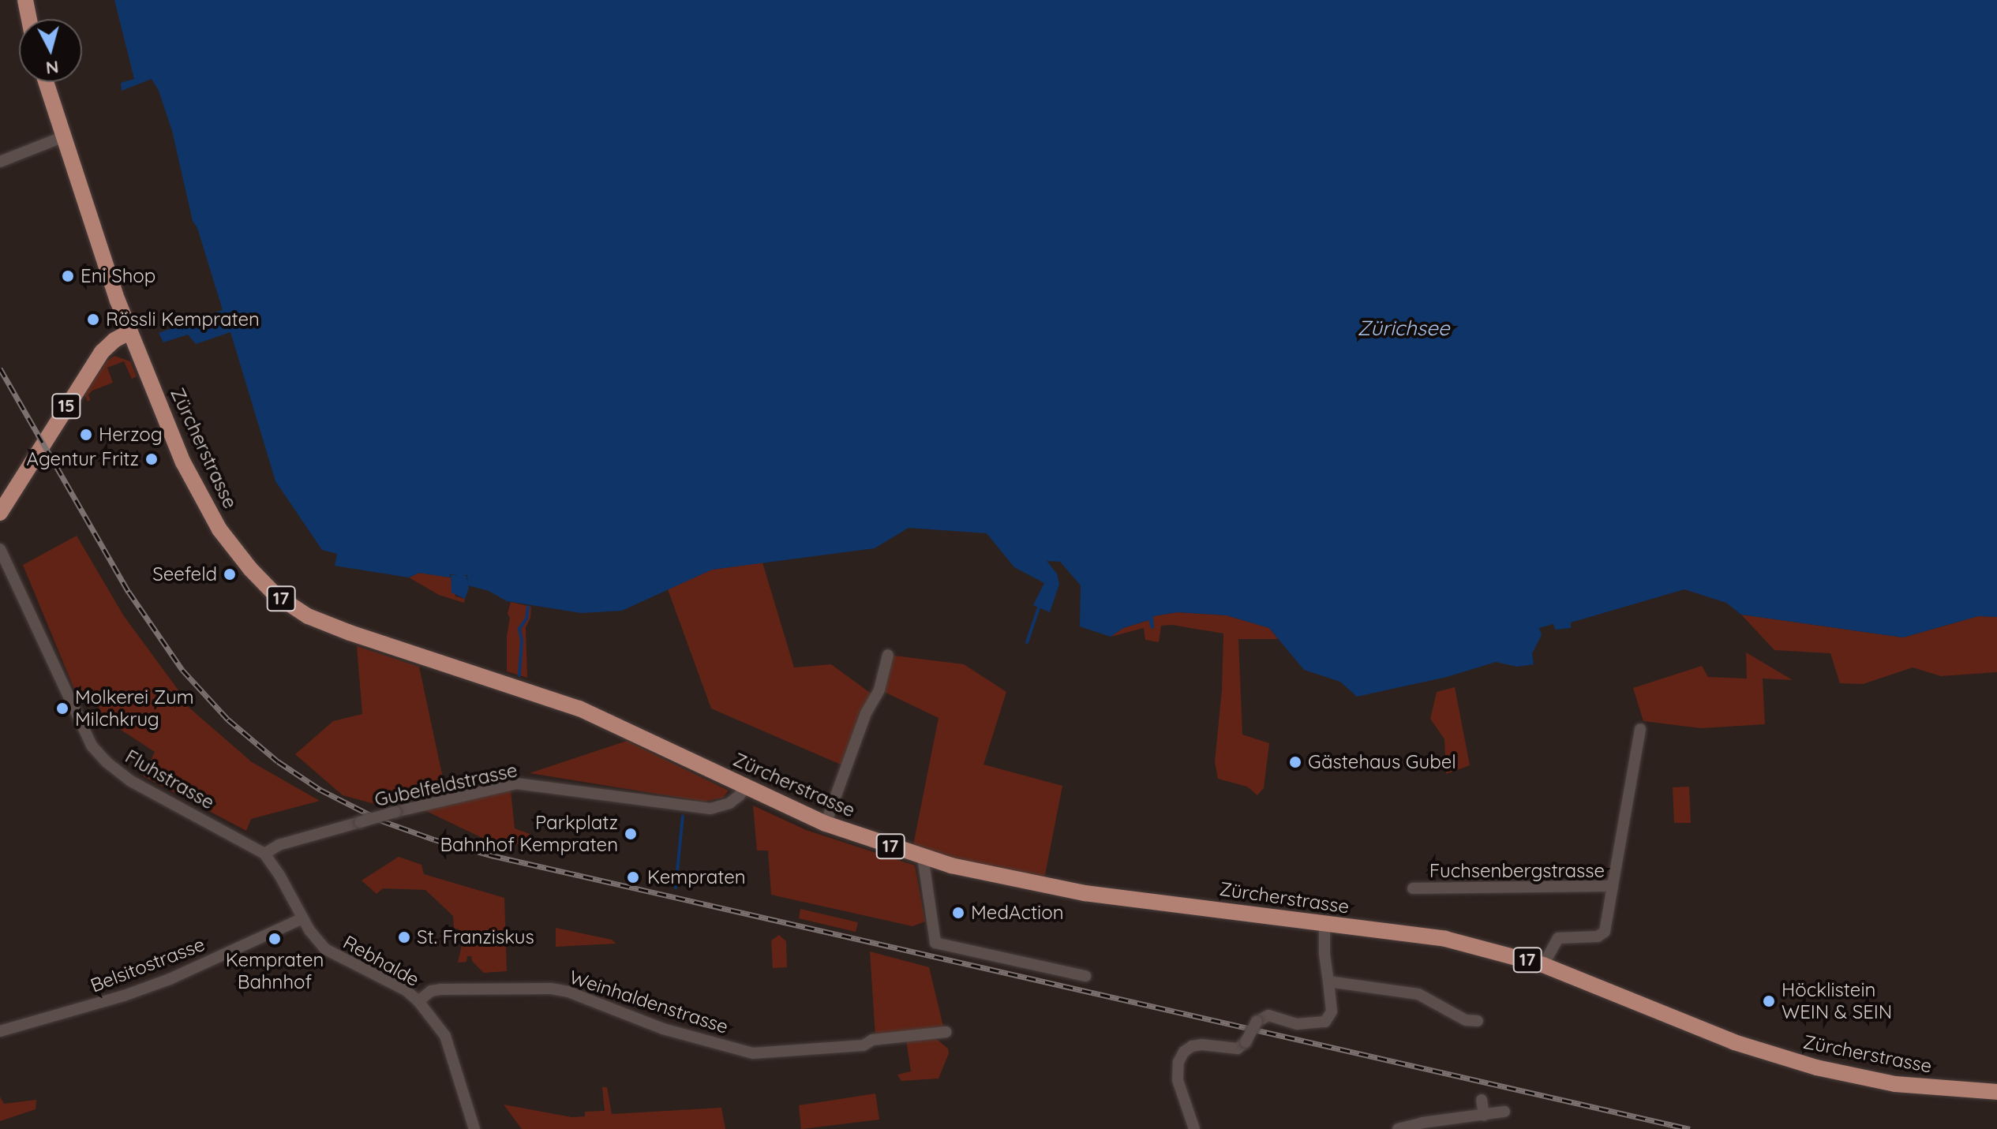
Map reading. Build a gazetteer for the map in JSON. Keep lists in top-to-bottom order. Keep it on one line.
{"streets":{"main road":["15","Zürcherstrasse","17"],"street":["Fluhstrasse","Gubelfeldstrasse","Fuchsenbergstrasse","Rebhalde","Belsitostrasse","Weinhaldenstrasse"]},"crossings":[["15","Zürcherstrasse"],["Zürcherstrasse","Gubelfeldstrasse"],["Zürcherstrasse","Fuchsenbergstrasse"],["Fluhstrasse","Gubelfeldstrasse"],["Rebhalde","Belsitostrasse"],["Rebhalde","Weinhaldenstrasse"]],"water":["Zürichsee"],"places":["Eni Shop","Rössli Kempraten","Herzog","Agentur Fritz","Seefeld","Molkerei Zum Milchkrug","Gästehaus Gubel","Parkplatz Bahnhof Kempraten","Kempraten","MedAction","St. Franziskus","Kempraten Bahnhof","Höcklistein WEIN & SEIN"],"north":"bottom"}
